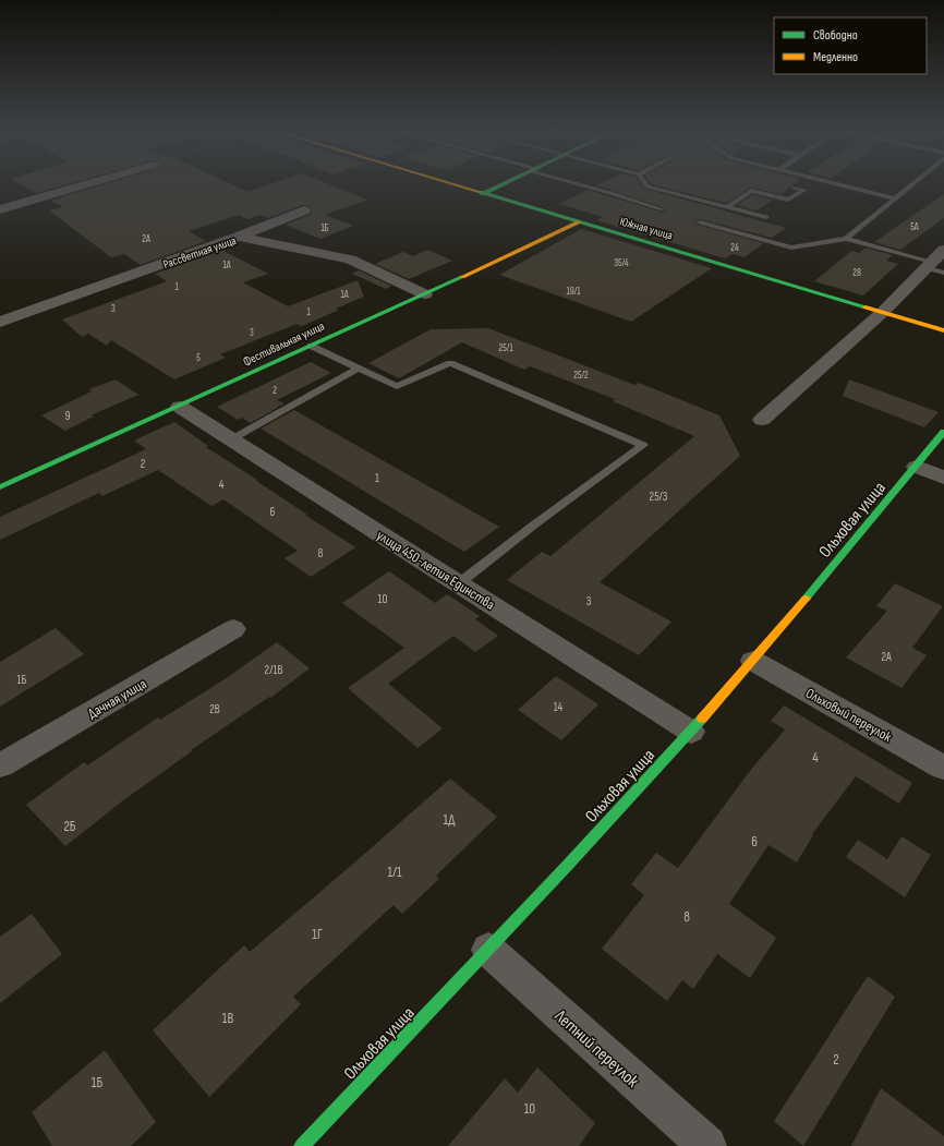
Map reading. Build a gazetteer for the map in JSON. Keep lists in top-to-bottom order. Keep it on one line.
{"streets":{"street":["Южная улица","Рассветная улица","Фестивальная улица","Ольховая улица","улица 450-летия Единства","Дачная улица","Ольховый переулок","Летний переулок"]},"crossings":[["Южная улица","Фестивальная улица"],["Рассветная улица","Фестивальная улица"],["Фестивальная улица","улица 450-летия Единства"],["Ольховая улица","улица 450-летия Единства"],["Ольховая улица","Ольховый переулок"],["Ольховая улица","Летний переулок"]],"house_numbers":["5А","1Б","2А","24","35/4","1А","28","1","19/1","1А","3","1","3","25/1","5","25/2","2","9","2","1","4","25/3","6","8","10","3","2А","2/1В","1Б","14","2В","4","1Д","2Б","6","1/1","8","1Г","1В","2","1Б","10"],"legend":["Свободно","Медленно"]}
